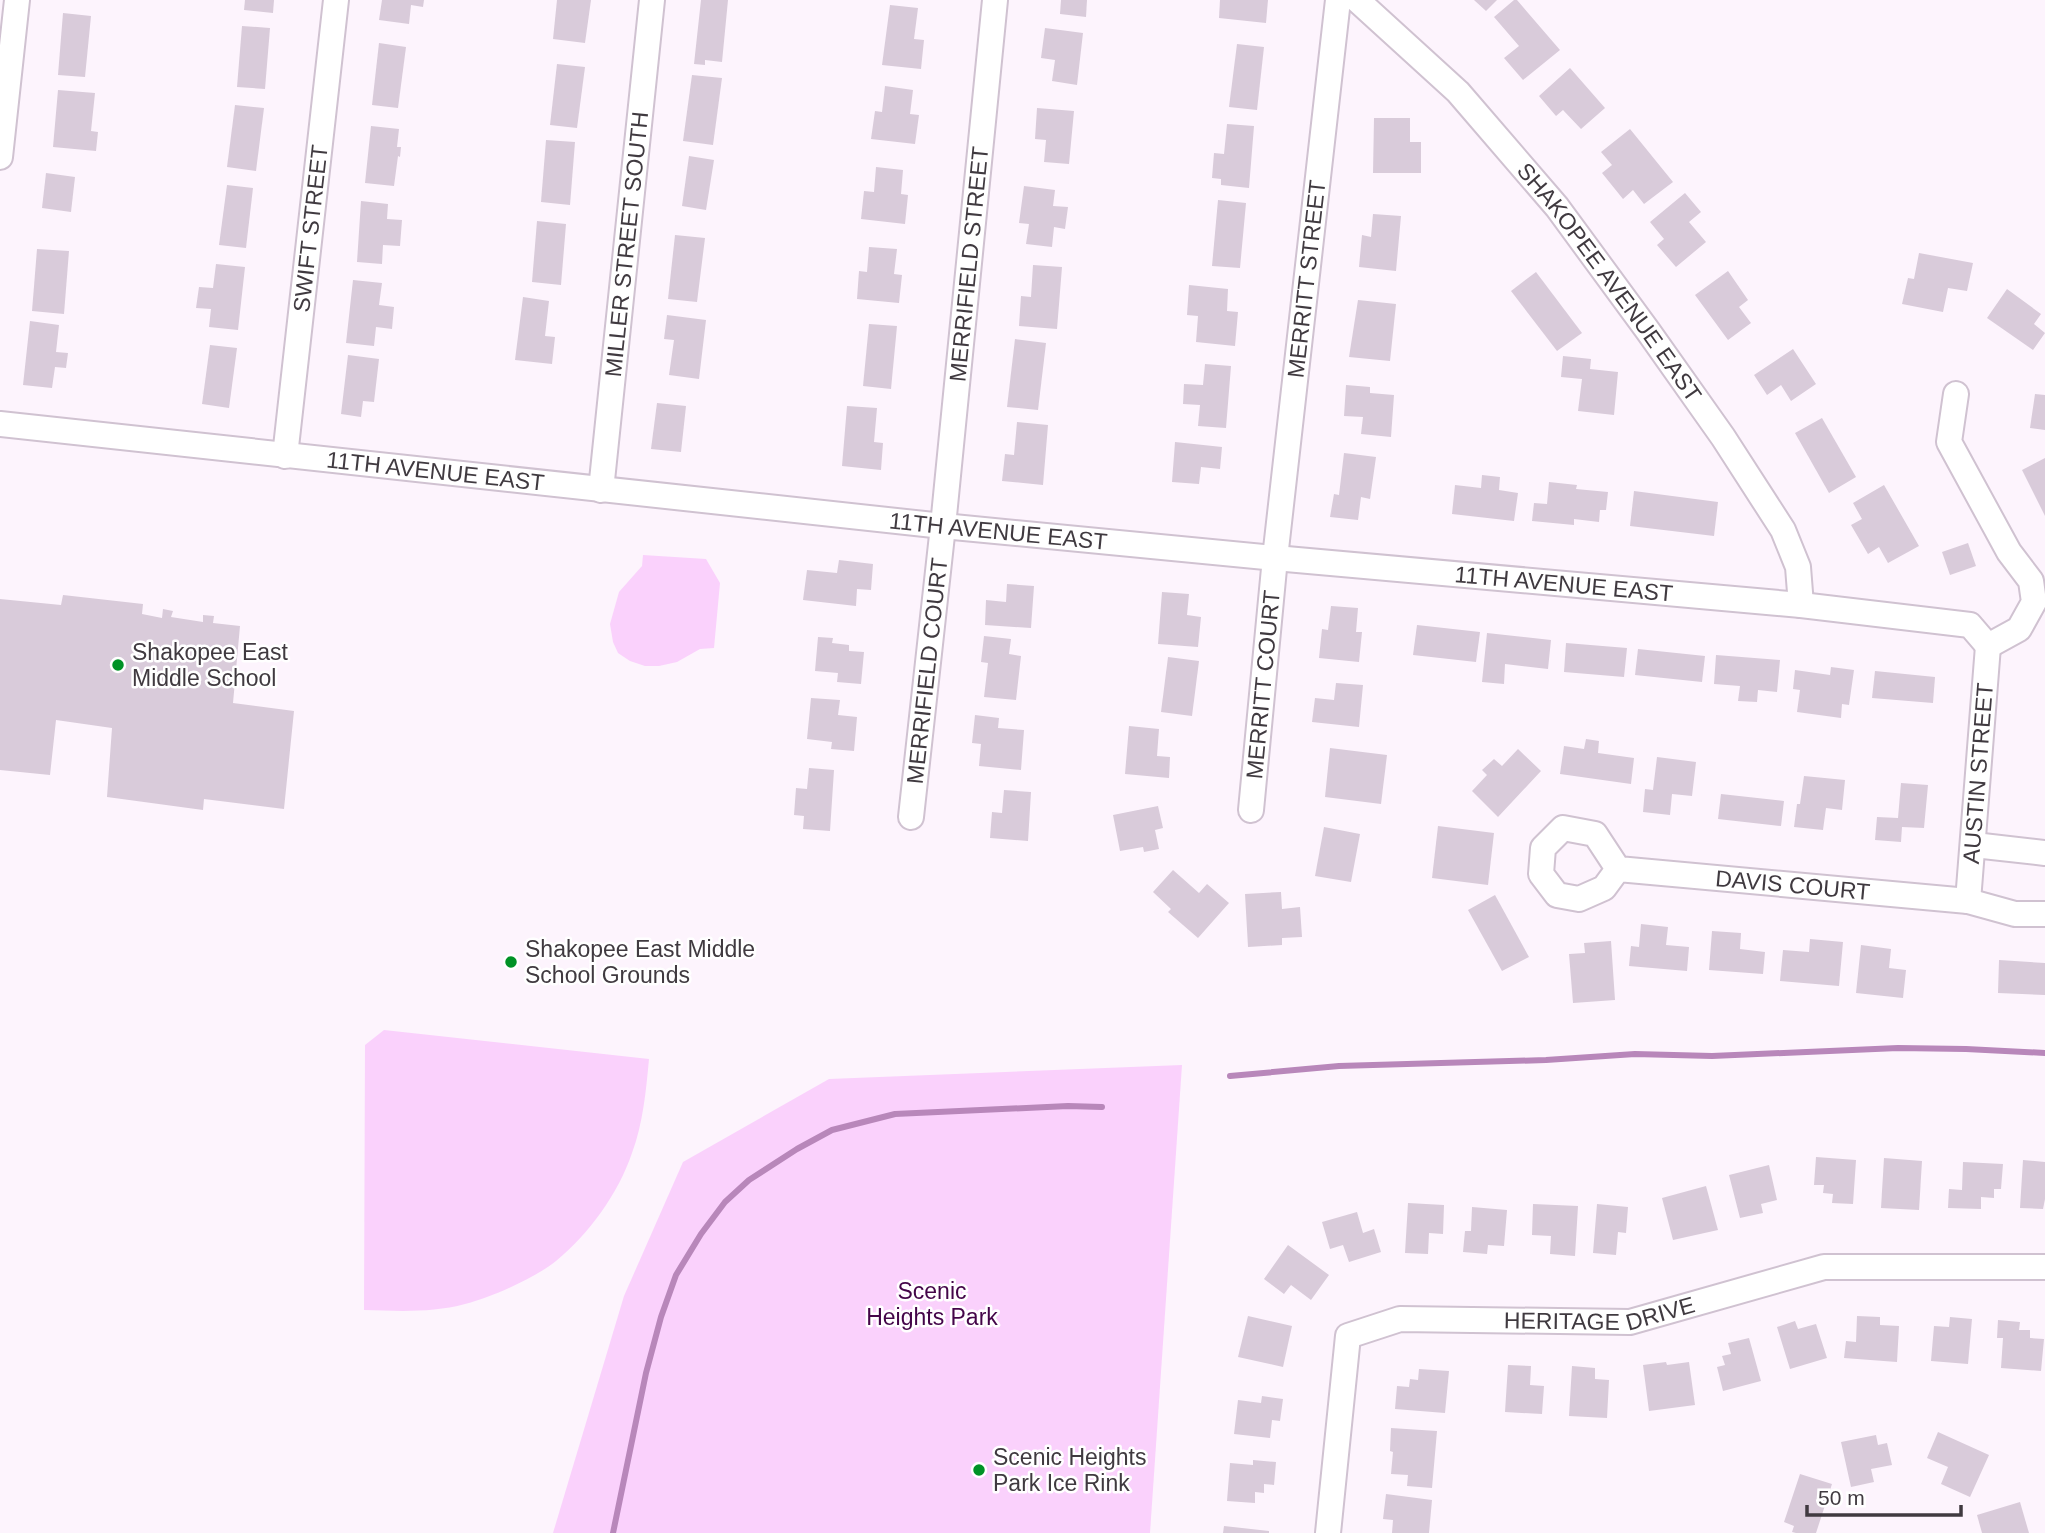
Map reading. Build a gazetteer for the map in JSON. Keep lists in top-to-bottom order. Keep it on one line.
{"streets":{"street":["SWIFT STREET","MILLER STREET SOUTH","MERRIFIELD STREET","MERRITT STREET","SHAKOPEE AVENUE EAST","11TH AVENUE EAST","MERRIFIELD COURT","MERRITT COURT","AUSTIN STREET","DAVIS COURT","HERITAGE DRIVE"]},"crossings":[["SWIFT STREET","11TH AVENUE EAST"],["MILLER STREET SOUTH","11TH AVENUE EAST"],["MERRIFIELD STREET","11TH AVENUE EAST"],["MERRIFIELD STREET","MERRIFIELD COURT"],["MERRITT STREET","11TH AVENUE EAST"],["MERRITT STREET","MERRITT COURT"],["SHAKOPEE AVENUE EAST","11TH AVENUE EAST"],["11TH AVENUE EAST","MERRIFIELD COURT"],["11TH AVENUE EAST","MERRITT COURT"],["11TH AVENUE EAST","AUSTIN STREET"],["AUSTIN STREET","DAVIS COURT"]],"parks":["Scenic Heights Park"],"places":["Shakopee East Middle School","Shakopee East Middle School Grounds","Scenic Heights Park Ice Rink"],"scale_bar":"50 m"}
